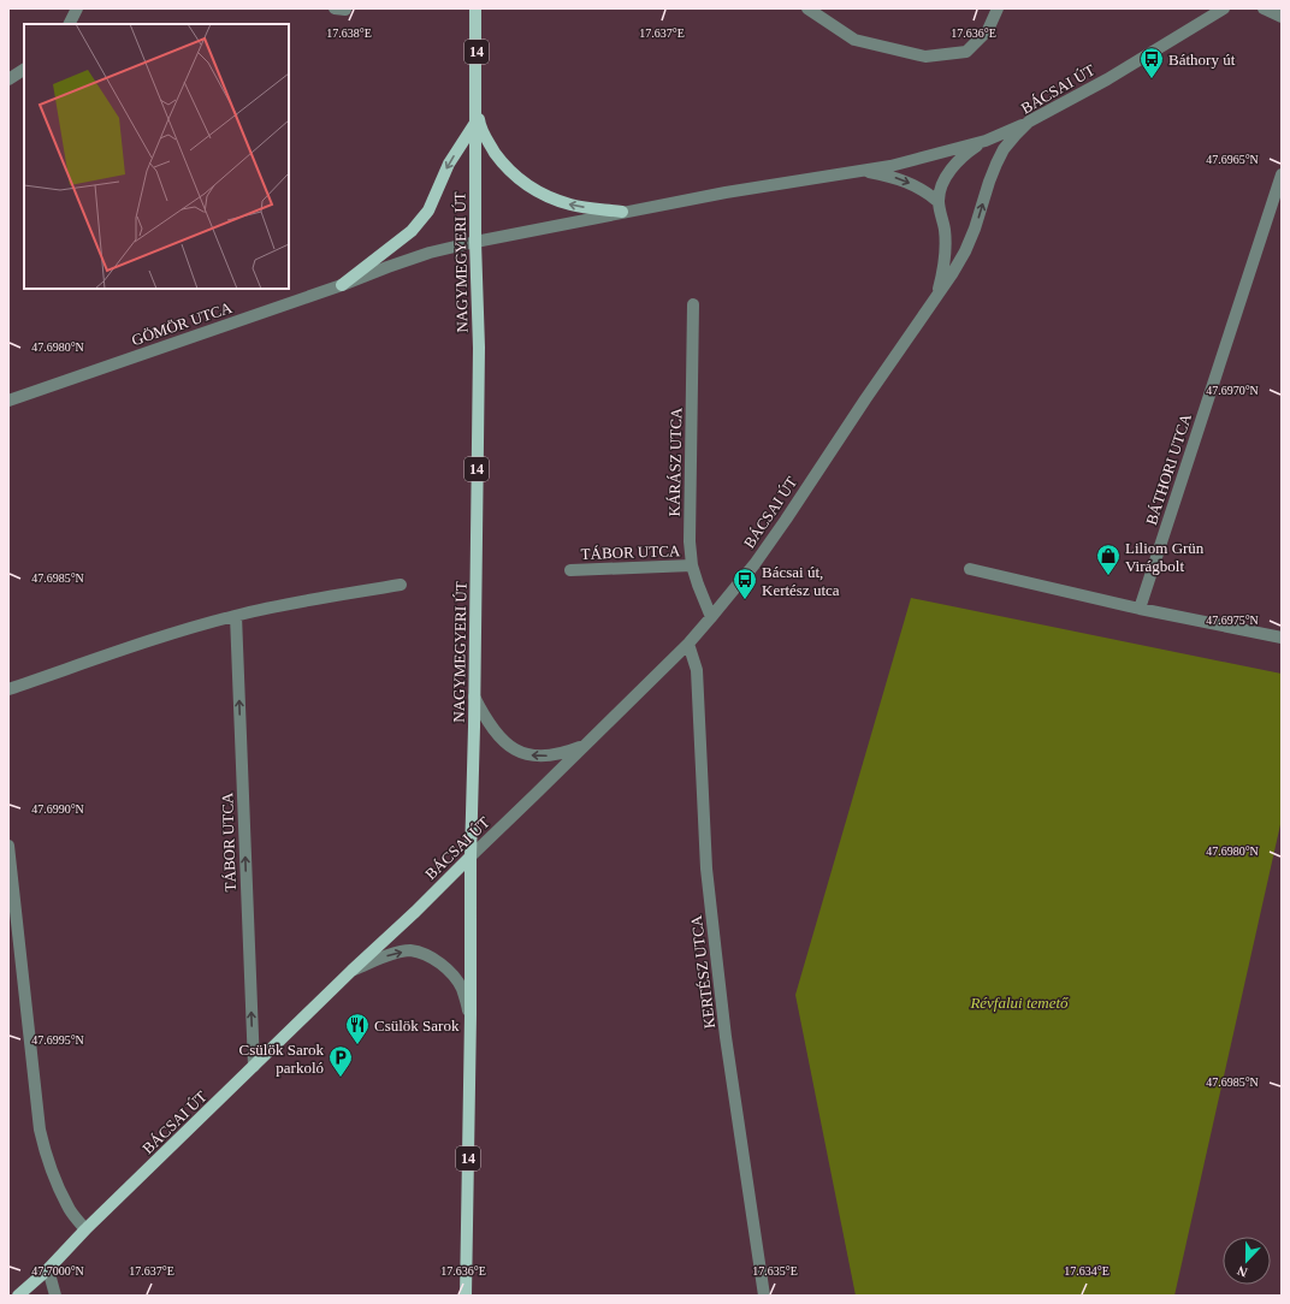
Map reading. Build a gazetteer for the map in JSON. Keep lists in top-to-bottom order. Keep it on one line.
{"streets":{"main road":["14","BÁCSAI ÚT","NAGYMEGYERI ÚT"],"street":["GÖMÖR UTCA","KÁRÁSZ UTCA","BÁTHORI UTCA","TÁBOR UTCA","KERTÉSZ UTCA"]},"crossings":[["BÁCSAI ÚT","NAGYMEGYERI ÚT"],["BÁCSAI ÚT","GÖMÖR UTCA"],["BÁCSAI ÚT","KÁRÁSZ UTCA"],["BÁCSAI ÚT","TÁBOR UTCA"],["BÁCSAI ÚT","KERTÉSZ UTCA"],["NAGYMEGYERI ÚT","GÖMÖR UTCA"],["KÁRÁSZ UTCA","TÁBOR UTCA"]],"one_way":["TÁBOR UTCA"],"parks":["Révfalui temető"],"places":{"bus stop":["Báthory út","Bácsai út, Kertész utca"],"shop":["Liliom Grün Virágbolt"],"restaurant":["Csülök Sarok"],"parking":["Csülök Sarok parkoló"]},"north":"bottom","coordinates":["17.637°E","17.636°E","17.638°E","47.6965°N","47.6980°N","47.6970°N","47.6985°N","47.6975°N","47.6990°N","47.6995°N","47.7000°N","17.635°E","17.634°E"]}
